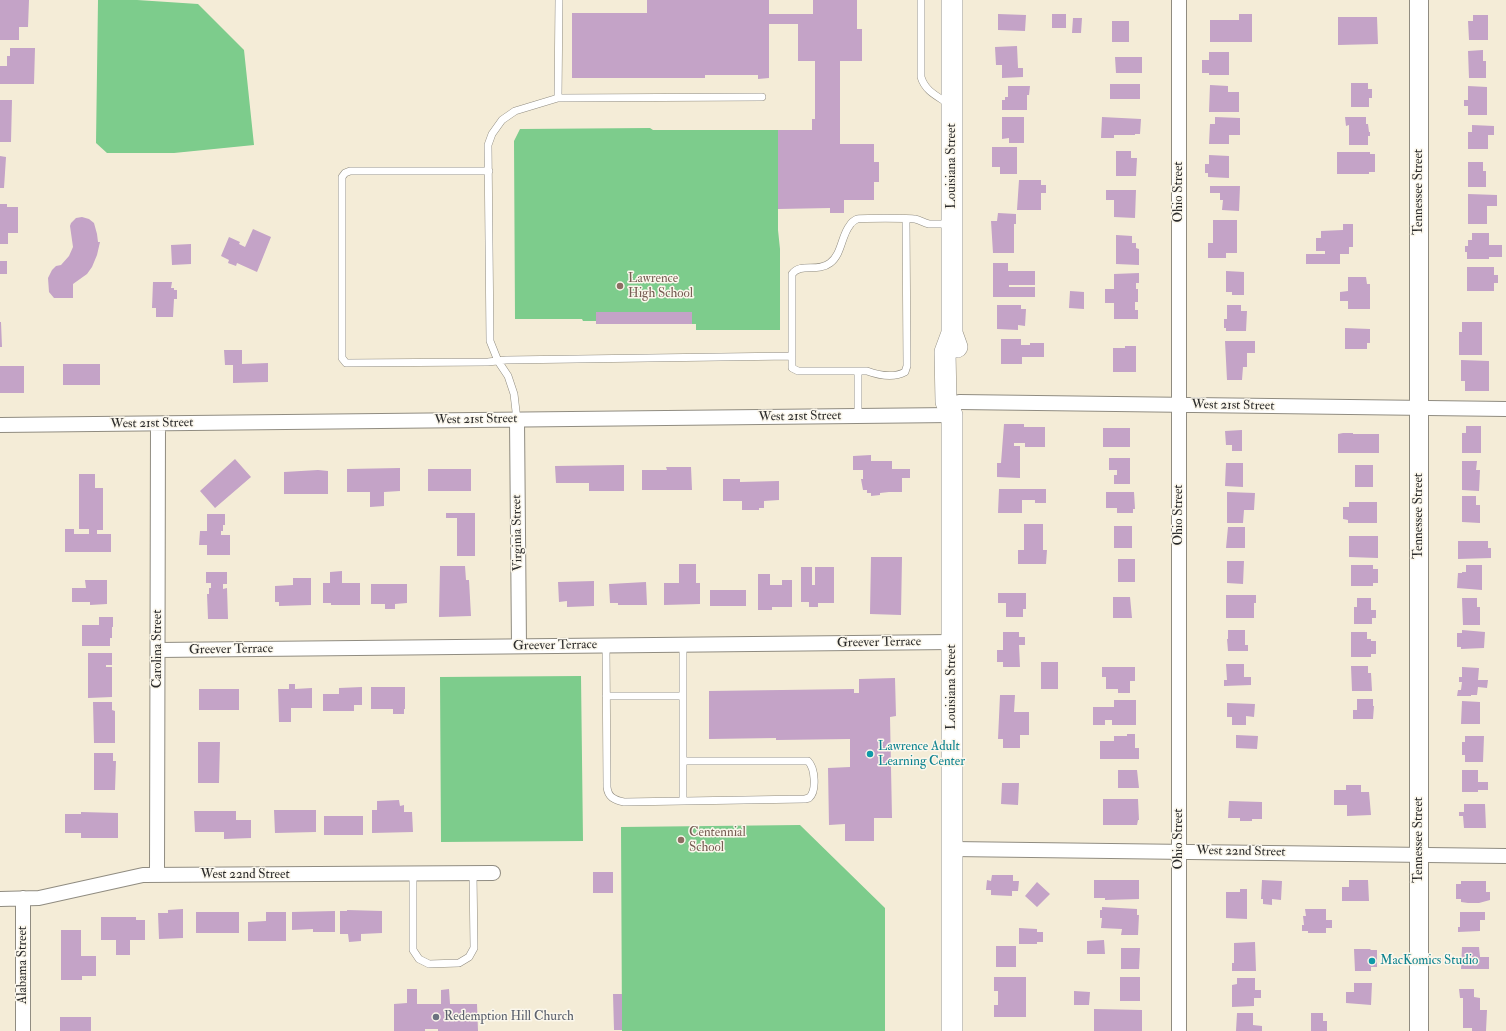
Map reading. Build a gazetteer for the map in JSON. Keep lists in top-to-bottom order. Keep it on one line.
{"streets":{"main road":["Louisiana Street"],"street":["Ohio Street","Tennessee Street","West 21st Street","Virginia Street","Greever Terrace","Carolina Street","West 22nd Street","Alabama Street"]},"crossings":[["Louisiana Street","West 21st Street"],["Louisiana Street","Greever Terrace"],["Louisiana Street","West 22nd Street"],["Ohio Street","West 21st Street"],["Ohio Street","West 22nd Street"],["Tennessee Street","West 21st Street"],["Tennessee Street","West 22nd Street"],["West 21st Street","Virginia Street"],["West 21st Street","Carolina Street"],["Virginia Street","Greever Terrace"],["Greever Terrace","Carolina Street"],["Carolina Street","West 22nd Street"],["West 22nd Street","Alabama Street"]],"places":["Lawrence High School","Lawrence Adult Learning Center","Centennial School","MacKomics Studio","Redemption Hill Church"]}
